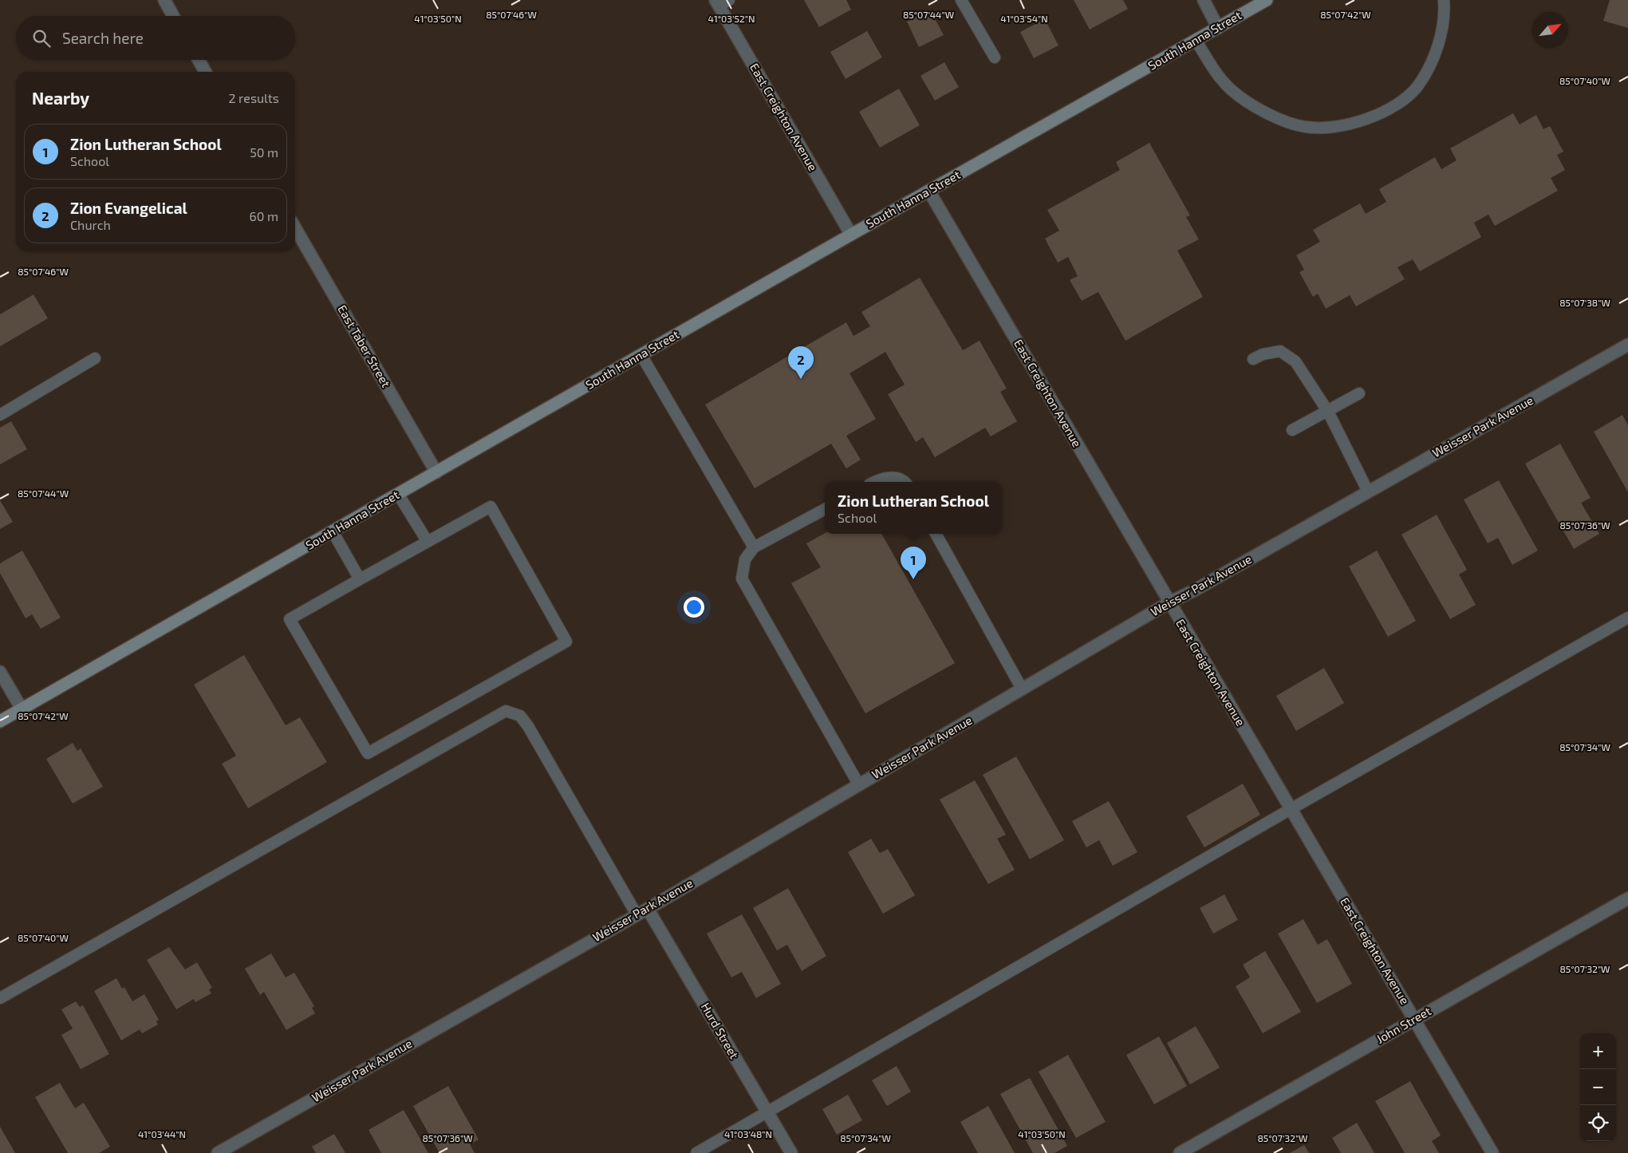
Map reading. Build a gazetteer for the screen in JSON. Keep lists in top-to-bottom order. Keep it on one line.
{"streets":{"street":["South Hanna Street","East Creighton Avenue","East Taber Street","Weisser Park Avenue","John Street","Hurd Street"]},"crossings":[["South Hanna Street","East Creighton Avenue"],["South Hanna Street","East Taber Street"],["East Creighton Avenue","Weisser Park Avenue"],["East Creighton Avenue","John Street"],["Weisser Park Avenue","Hurd Street"]],"north":"top right","page":{"search":"Search here","heading":["Nearby","2 results"],"list":[{"mark":"1","name":"Zion Lutheran School","note":"School","value":"50 m"},{"mark":"2","name":"Zion Evangelical","note":"Church","value":"60 m"}],"pins":["2","1"],"popup":["Zion Lutheran School","School"],"map_buttons":["+","−"]},"coordinates":["85°07'46\"W","85°07'44\"W","85°07'42\"W","41°03'50\"N","41°03'52\"N","41°03'54\"N","85°07'40\"W","85°07'38\"W","85°07'36\"W","85°07'34\"W","85°07'32\"W","41°03'44\"N","41°03'48\"N"]}
